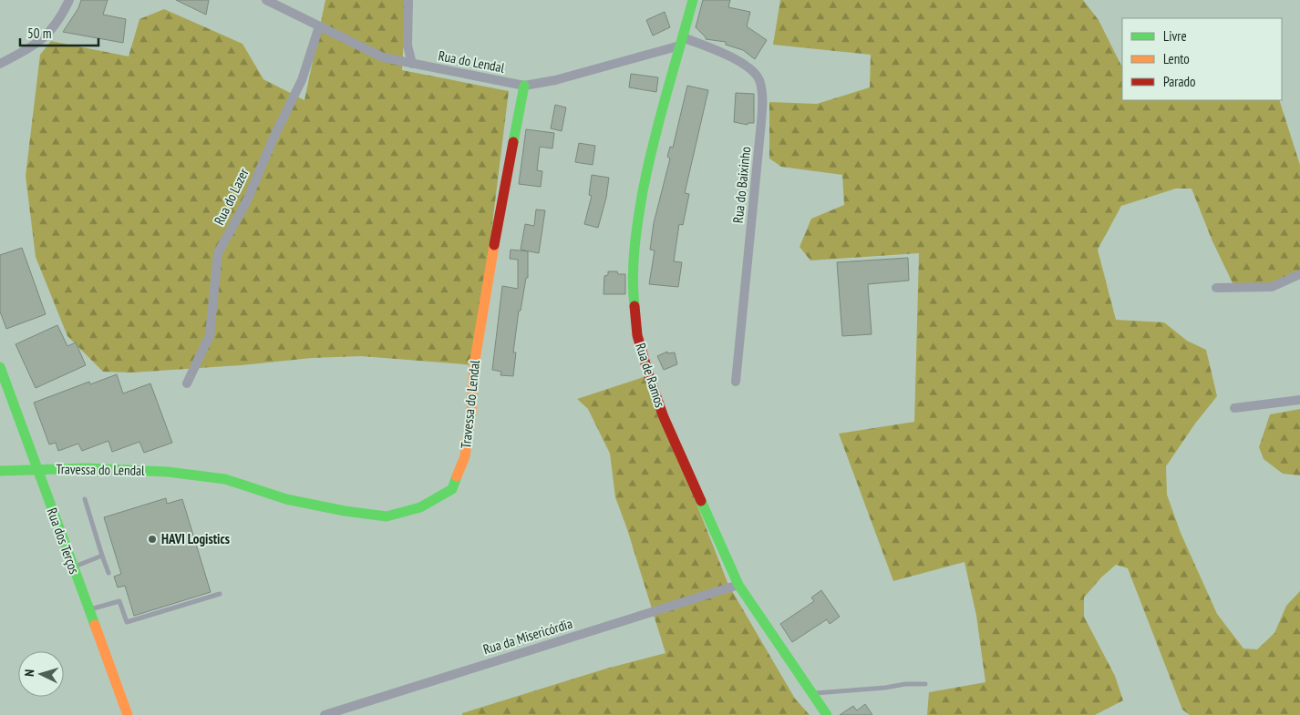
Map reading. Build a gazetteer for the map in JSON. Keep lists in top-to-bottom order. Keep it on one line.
{"streets":{"street":["Rua do Lendal","Rua do Baixinho","Rua do Lazer","Rua de Ramos","Travessa do Lendal","Rua dos Terços","Rua da Misericórdia"]},"crossings":[["Rua do Lendal","Rua do Baixinho"],["Rua do Lendal","Rua do Lazer"],["Rua do Lendal","Rua de Ramos"],["Rua do Lendal","Travessa do Lendal"],["Rua do Baixinho","Rua de Ramos"],["Rua de Ramos","Rua da Misericórdia"],["Travessa do Lendal","Rua dos Terços"]],"places":["HAVI Logistics"],"legend":["Livre","Lento","Parado"],"scale_bar":"50 m","north":"left"}
